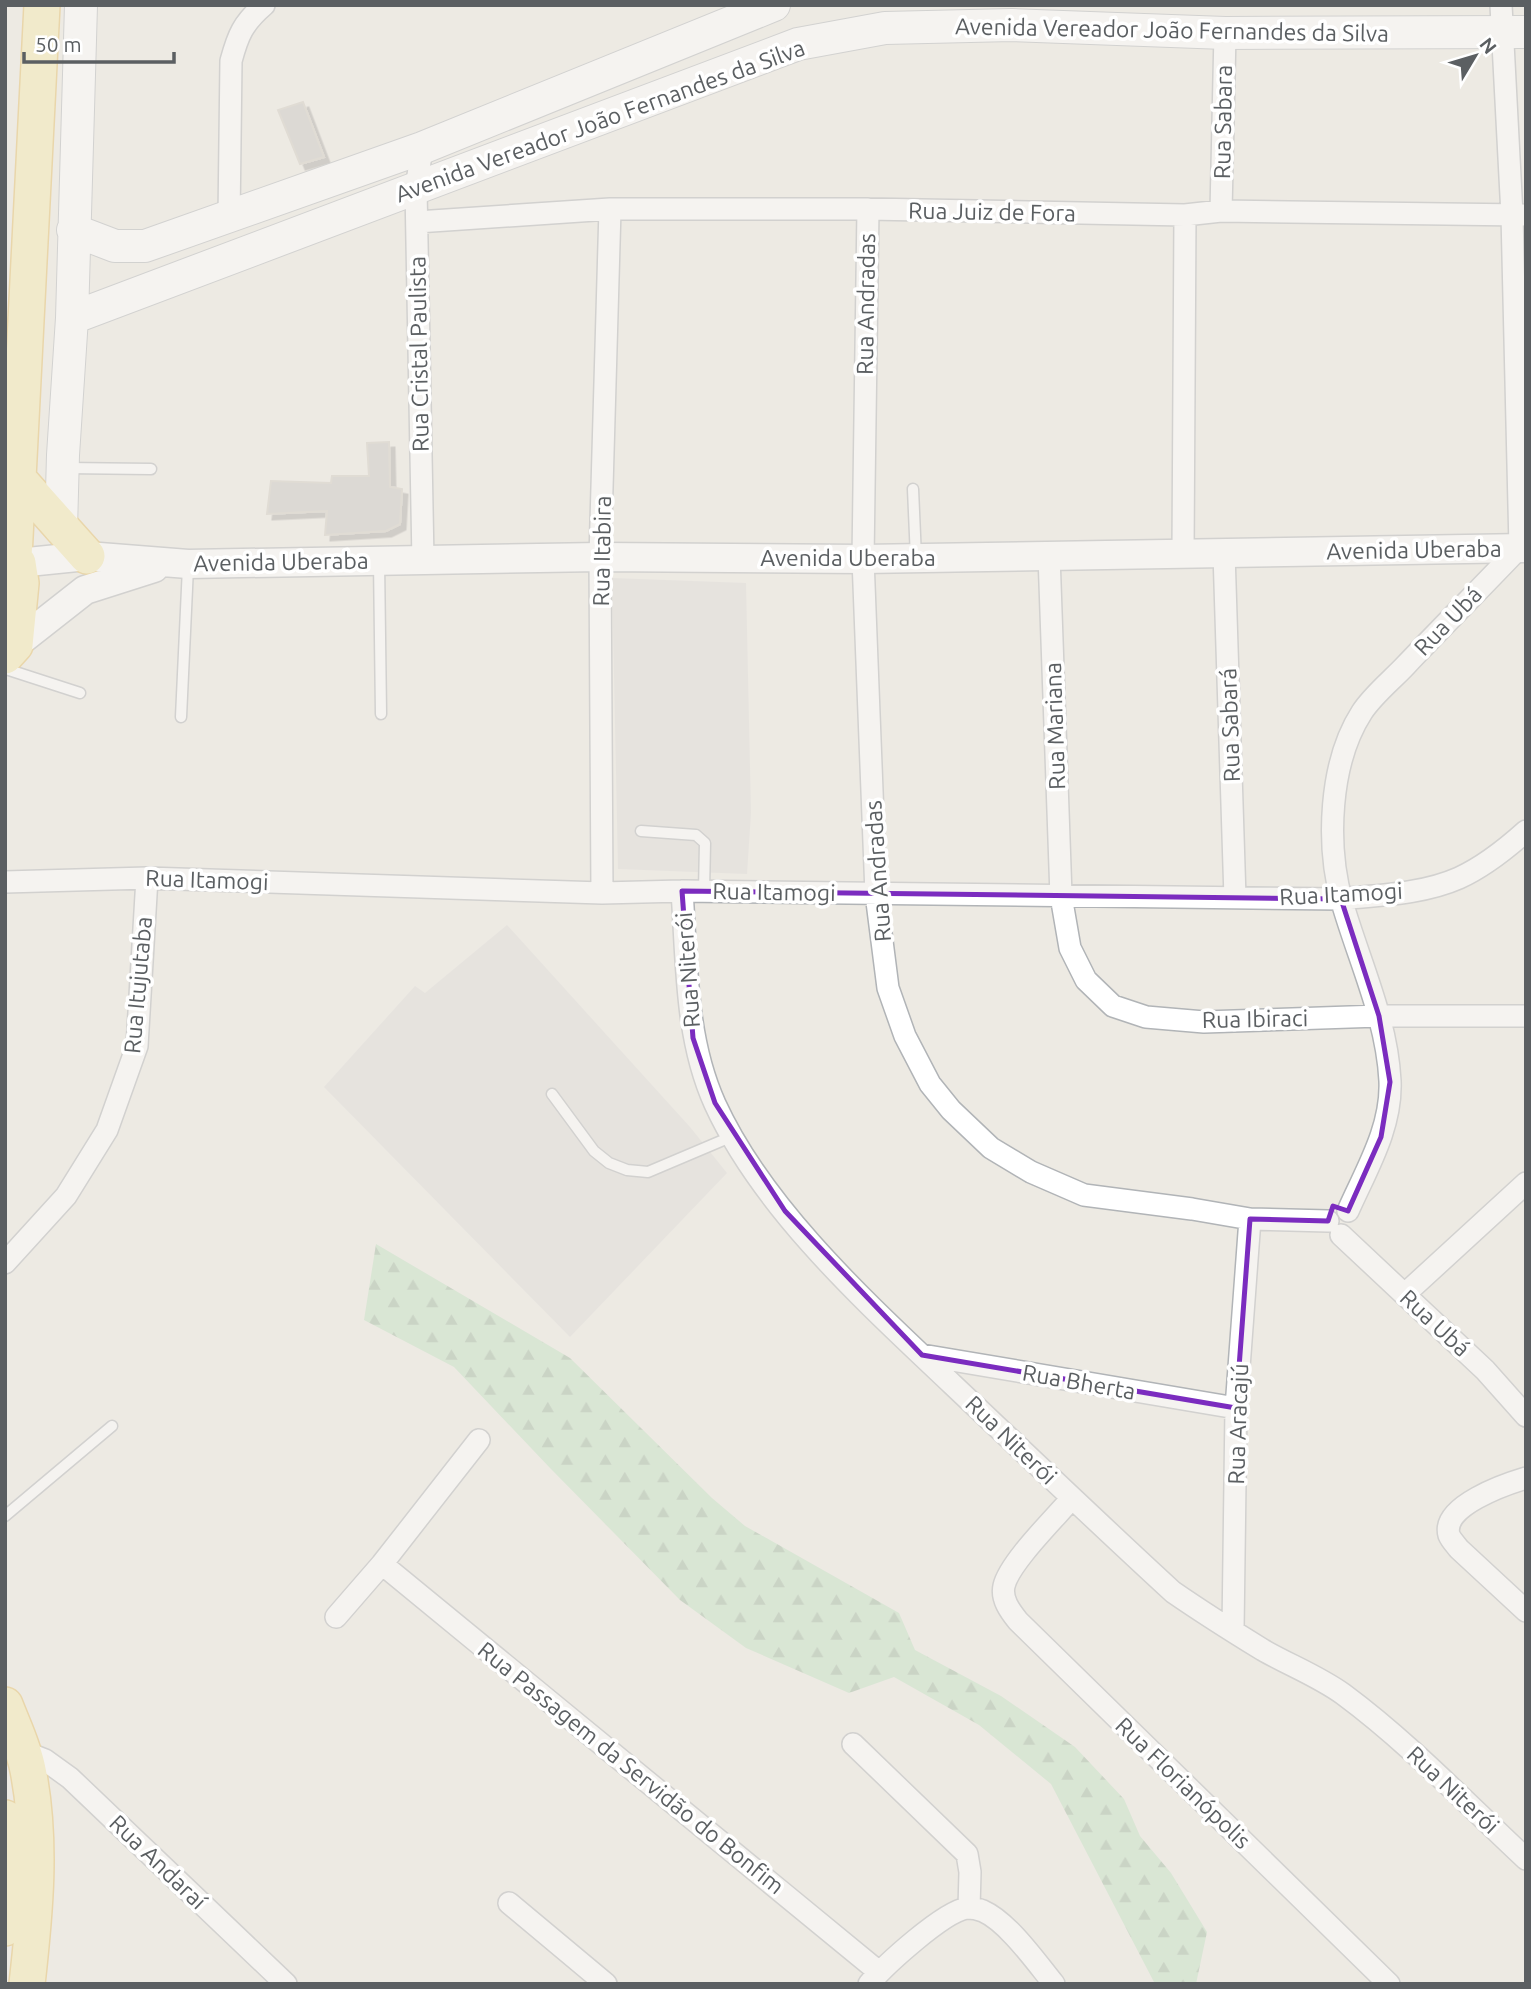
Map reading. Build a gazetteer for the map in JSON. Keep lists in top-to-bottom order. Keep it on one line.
{"streets":{"main road":["Avenida Vereador João Fernandes da Silva"],"street":["Rua Sabara","Rua Juiz de Fora","Rua Andradas","Rua Cristal Paulista","Avenida Uberaba","Rua Itabira","Rua Ubá","Rua Sabará","Rua Mariana","Rua Itamogi","Rua Niterói","Rua Itujutaba","Rua Ibiraci","Rua Bherta","Rua Aracajú","Rua Passagem da Servidão do Bonfim","Rua Florianópolis","Rua Andaraí"]},"crossings":[["Avenida Vereador João Fernandes da Silva","Rua Sabara"],["Avenida Vereador João Fernandes da Silva","Rua Cristal Paulista"],["Rua Sabara","Rua Juiz de Fora"],["Rua Juiz de Fora","Rua Andradas"],["Rua Juiz de Fora","Rua Cristal Paulista"],["Rua Juiz de Fora","Rua Itabira"],["Rua Andradas","Avenida Uberaba"],["Rua Andradas","Rua Ubá"],["Rua Andradas","Rua Itamogi"],["Rua Andradas","Rua Aracajú"],["Rua Cristal Paulista","Avenida Uberaba"],["Avenida Uberaba","Rua Itabira"],["Avenida Uberaba","Rua Ubá"],["Avenida Uberaba","Rua Sabará"],["Avenida Uberaba","Rua Mariana"],["Rua Itabira","Rua Itamogi"],["Rua Ubá","Rua Itamogi"],["Rua Ubá","Rua Ibiraci"],["Rua Sabará","Rua Itamogi"],["Rua Mariana","Rua Itamogi"],["Rua Mariana","Rua Ibiraci"],["Rua Itamogi","Rua Niterói"],["Rua Itamogi","Rua Itujutaba"],["Rua Itamogi","Rua Ibiraci"],["Rua Niterói","Rua Bherta"],["Rua Niterói","Rua Aracajú"],["Rua Niterói","Rua Florianópolis"],["Rua Bherta","Rua Aracajú"]],"scale_bar":"50 m","north":"top right"}
